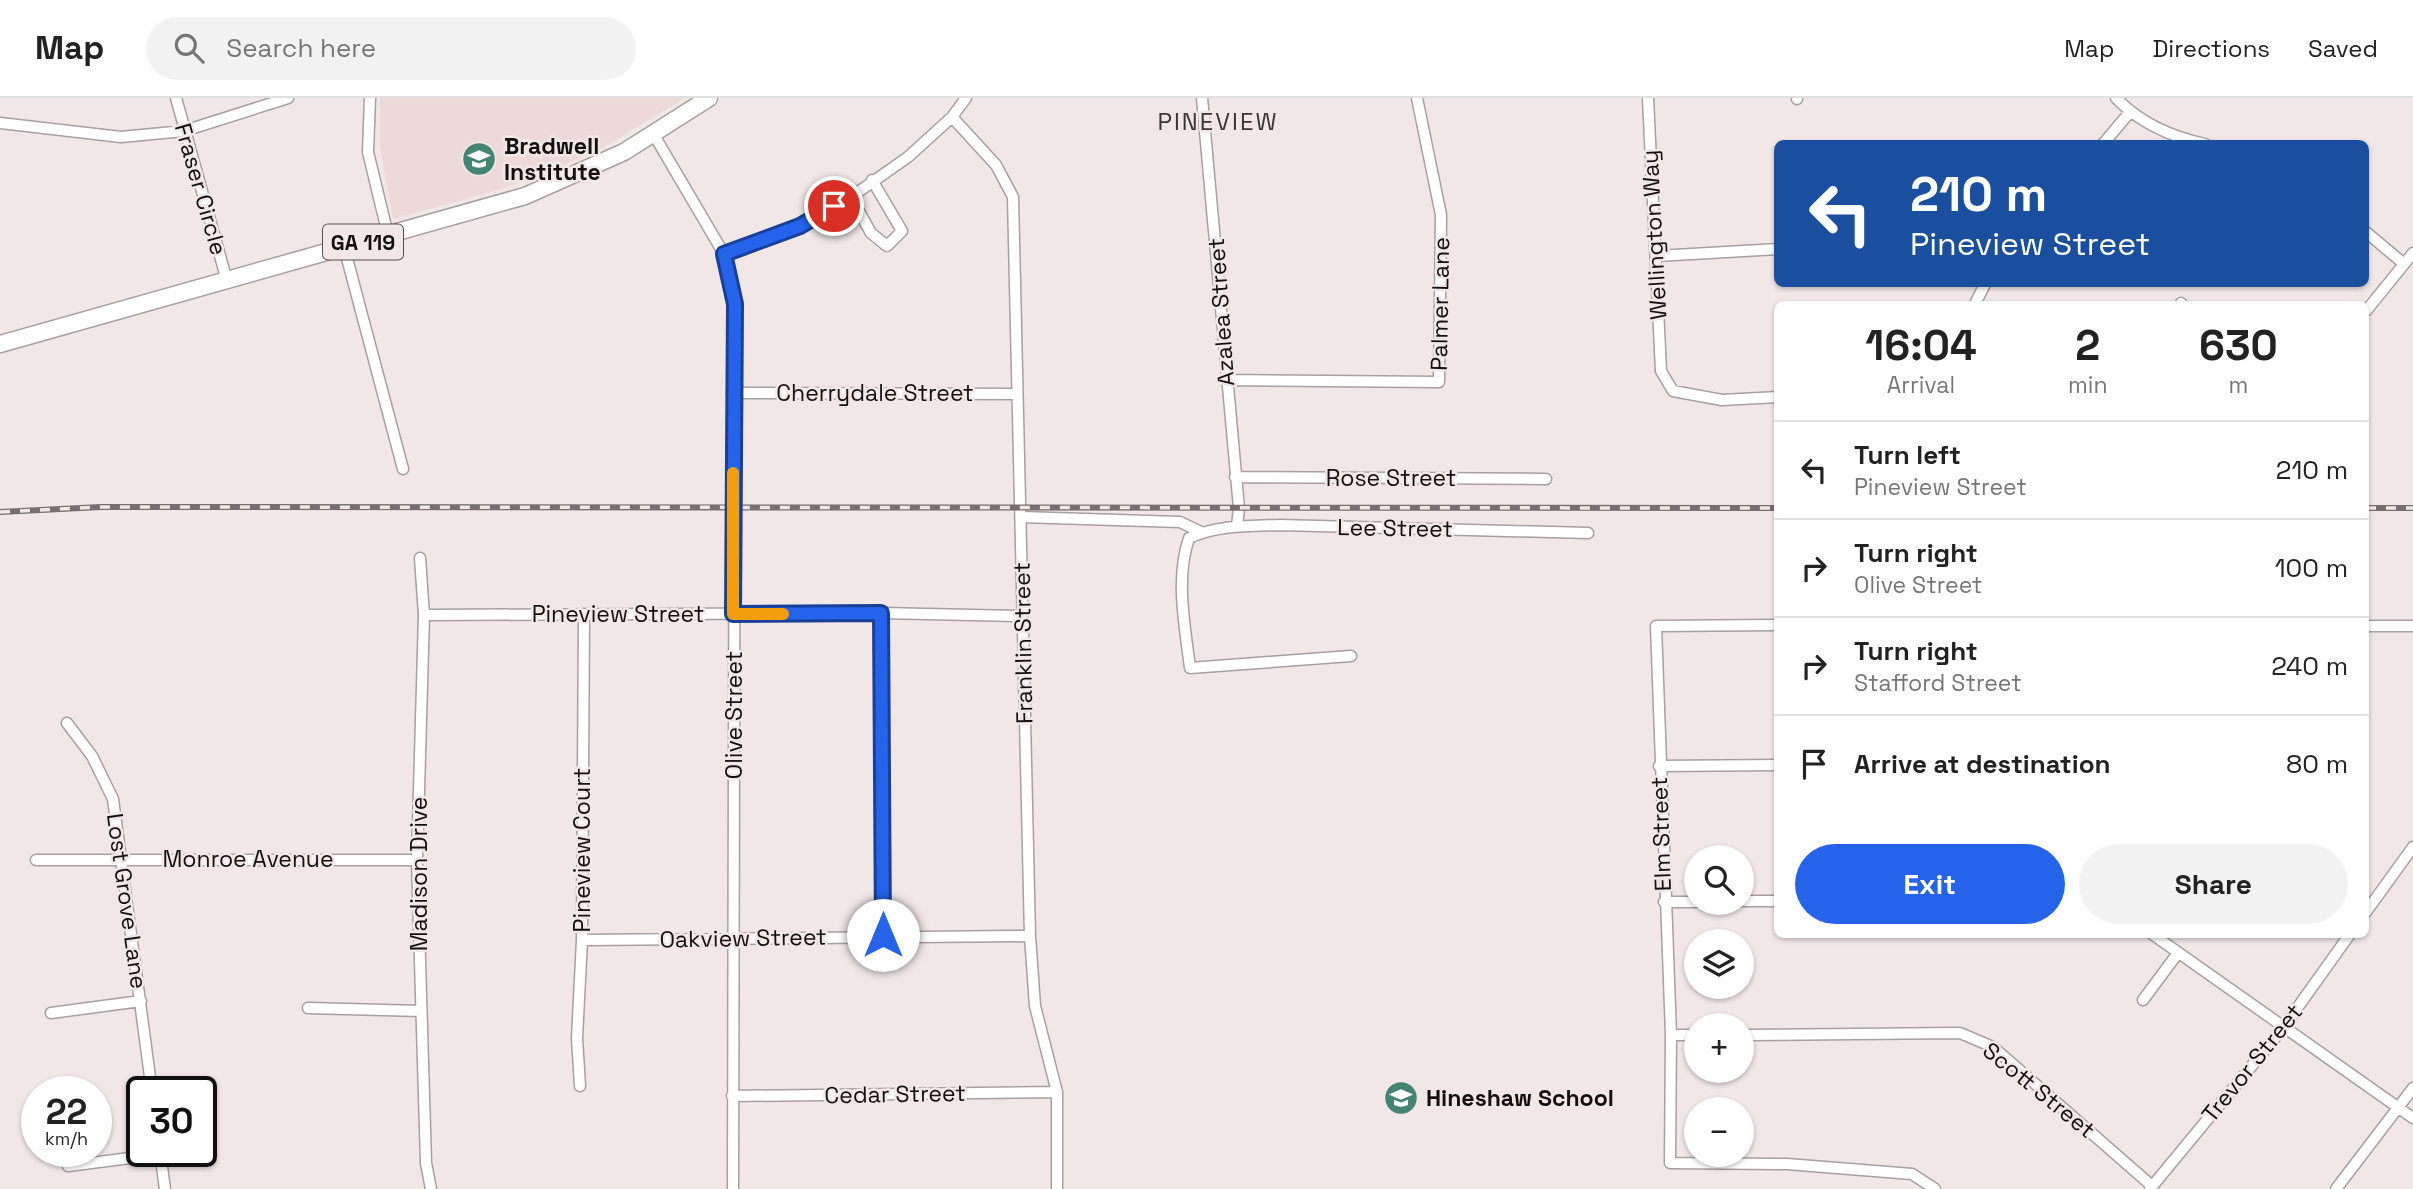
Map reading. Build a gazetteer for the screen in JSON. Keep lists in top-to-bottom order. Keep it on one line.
{"streets":{"main road":["GA 119"],"street":["Fraser Circle","Wellington Way","Palmer Lane","Azalea Street","Cherrydale Street","Rose Street","Lee Street","Pineview Street","Franklin Street","Olive Street","Elm Street","Pineview Court","Monroe Avenue","Madison Drive","Lost Grove Lane","Oakview Street","Trevor Street","Scott Street","Cedar Street"]},"crossings":[["Fraser Circle","GA 119"],["GA 119","Olive Street"],["Palmer Lane","Azalea Street"],["Azalea Street","Rose Street"],["Azalea Street","Lee Street"],["Cherrydale Street","Franklin Street"],["Cherrydale Street","Olive Street"],["Lee Street","Franklin Street"],["Pineview Street","Franklin Street"],["Pineview Street","Olive Street"],["Pineview Street","Pineview Court"],["Pineview Street","Madison Drive"],["Franklin Street","Oakview Street"],["Franklin Street","Cedar Street"],["Olive Street","Oakview Street"],["Olive Street","Cedar Street"],["Pineview Court","Oakview Street"],["Monroe Avenue","Madison Drive"],["Monroe Avenue","Lost Grove Lane"],["Trevor Street","Scott Street"]],"districts":["PINEVIEW"],"places":{"school or university":["Bradwell Institute","Hineshaw School"]},"page":{"header":"Map","search":"Search here","nav":["Map","Directions","Saved"],"turn":["210 m","Pineview Street"],"eta":["16:04","Arrival","2","min","630","m"],"list":[{"name":"Turn left","note":"Pineview Street","value":"210 m"},{"name":"Turn right","note":"Olive Street","value":"100 m"},{"name":"Turn right","note":"Stafford Street","value":"240 m"},{"name":"Arrive at destination","value":"80 m"}],"buttons":["Exit","Share"],"map_buttons":["+","−"],"speed":"22 km/h","limit":"30"}}
